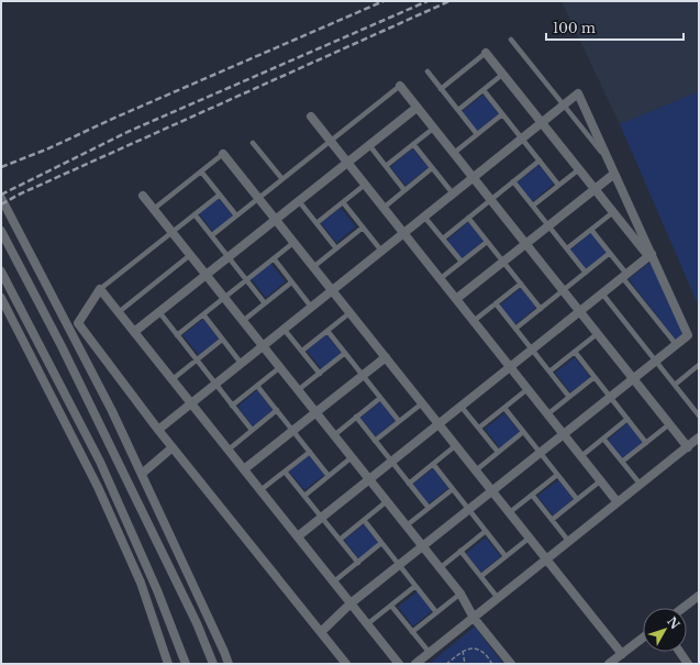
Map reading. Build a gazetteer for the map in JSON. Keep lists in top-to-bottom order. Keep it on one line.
{"scale_bar":"100 m","north":"top right"}
